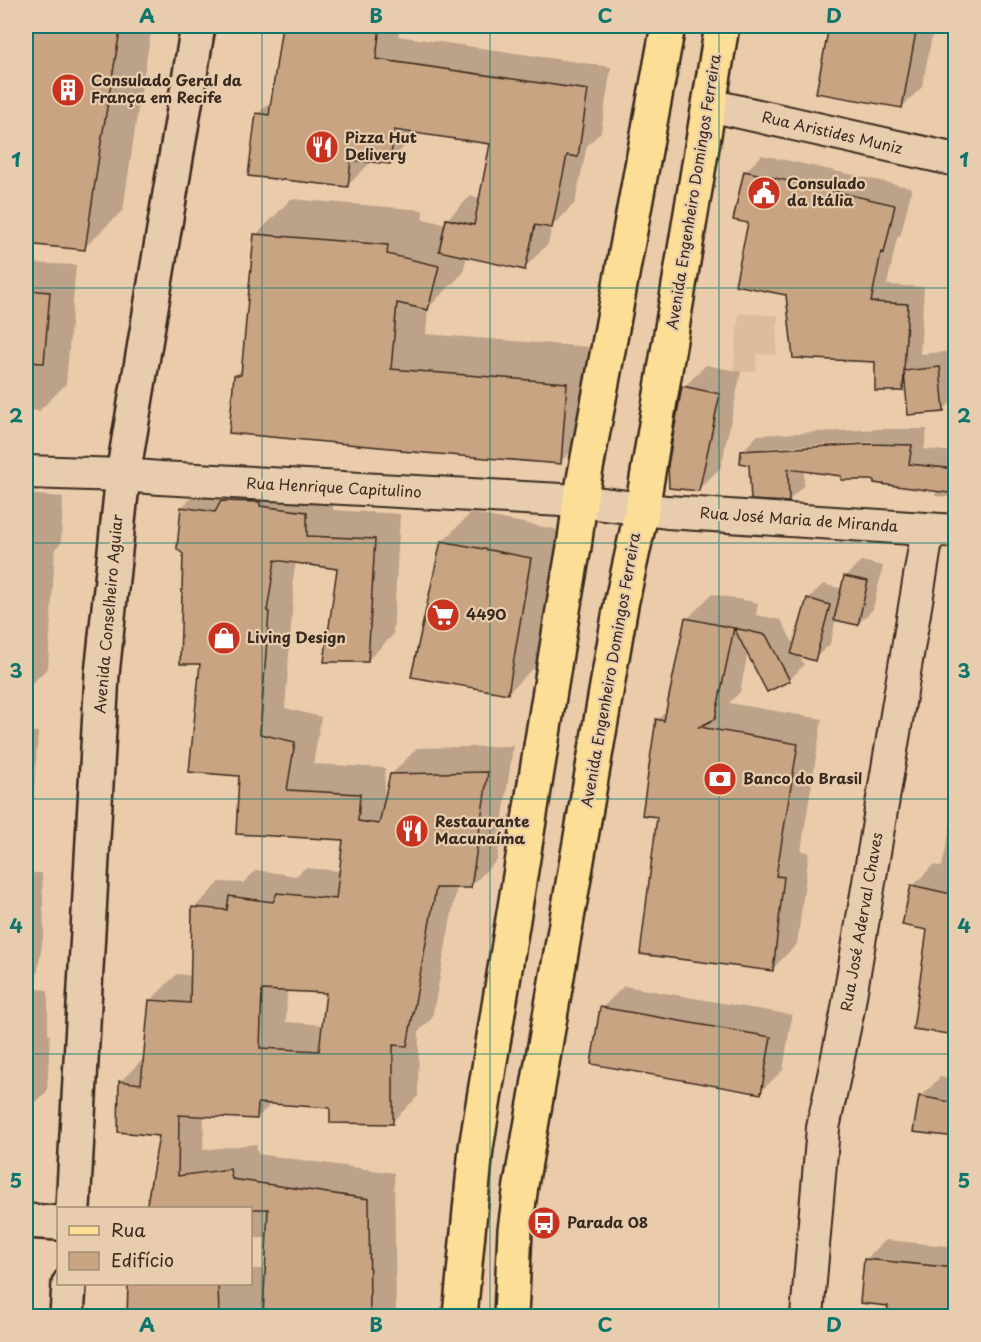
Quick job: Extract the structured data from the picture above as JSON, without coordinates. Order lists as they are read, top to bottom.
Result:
{
  "streets": {
    "main road": ["Avenida Engenheiro Domingos Ferreira", "Avenida Conselheiro Aguiar"],
    "street": [
      "Rua Aristides Muniz",
      "Rua Henrique Capitulino",
      "Rua José Maria de Miranda",
      "Rua José Aderval Chaves"
    ]
  },
  "crossings": [
    ["Rua Aristides Muniz", "Avenida Engenheiro Domingos Ferreira"],
    ["Avenida Engenheiro Domingos Ferreira", "Rua Henrique Capitulino"],
    ["Avenida Engenheiro Domingos Ferreira", "Rua José Maria de Miranda"],
    ["Rua Henrique Capitulino", "Rua José Maria de Miranda"],
    ["Rua Henrique Capitulino", "Avenida Conselheiro Aguiar"],
    ["Rua José Maria de Miranda", "Rua José Aderval Chaves"]
  ],
  "places": {
    "building": ["Consulado Geral da França em Recife"],
    "restaurant": ["Pizza Hut Delivery", "Restaurante Macunaíma"],
    "public building": ["Consulado da Itália"],
    "supermarket": ["4490"],
    "shop": ["Living Design"],
    "bank": ["Banco do Brasil"],
    "bus stop": ["Parada 08"]
  },
  "legend": ["Rua", "Edifício"],
  "grid": {
    "columns": [
      "A",
      "B",
      "C",
      "D"
    ],
    "rows": [
      "1",
      "2",
      "3",
      "4",
      "5"
    ]
  }
}
